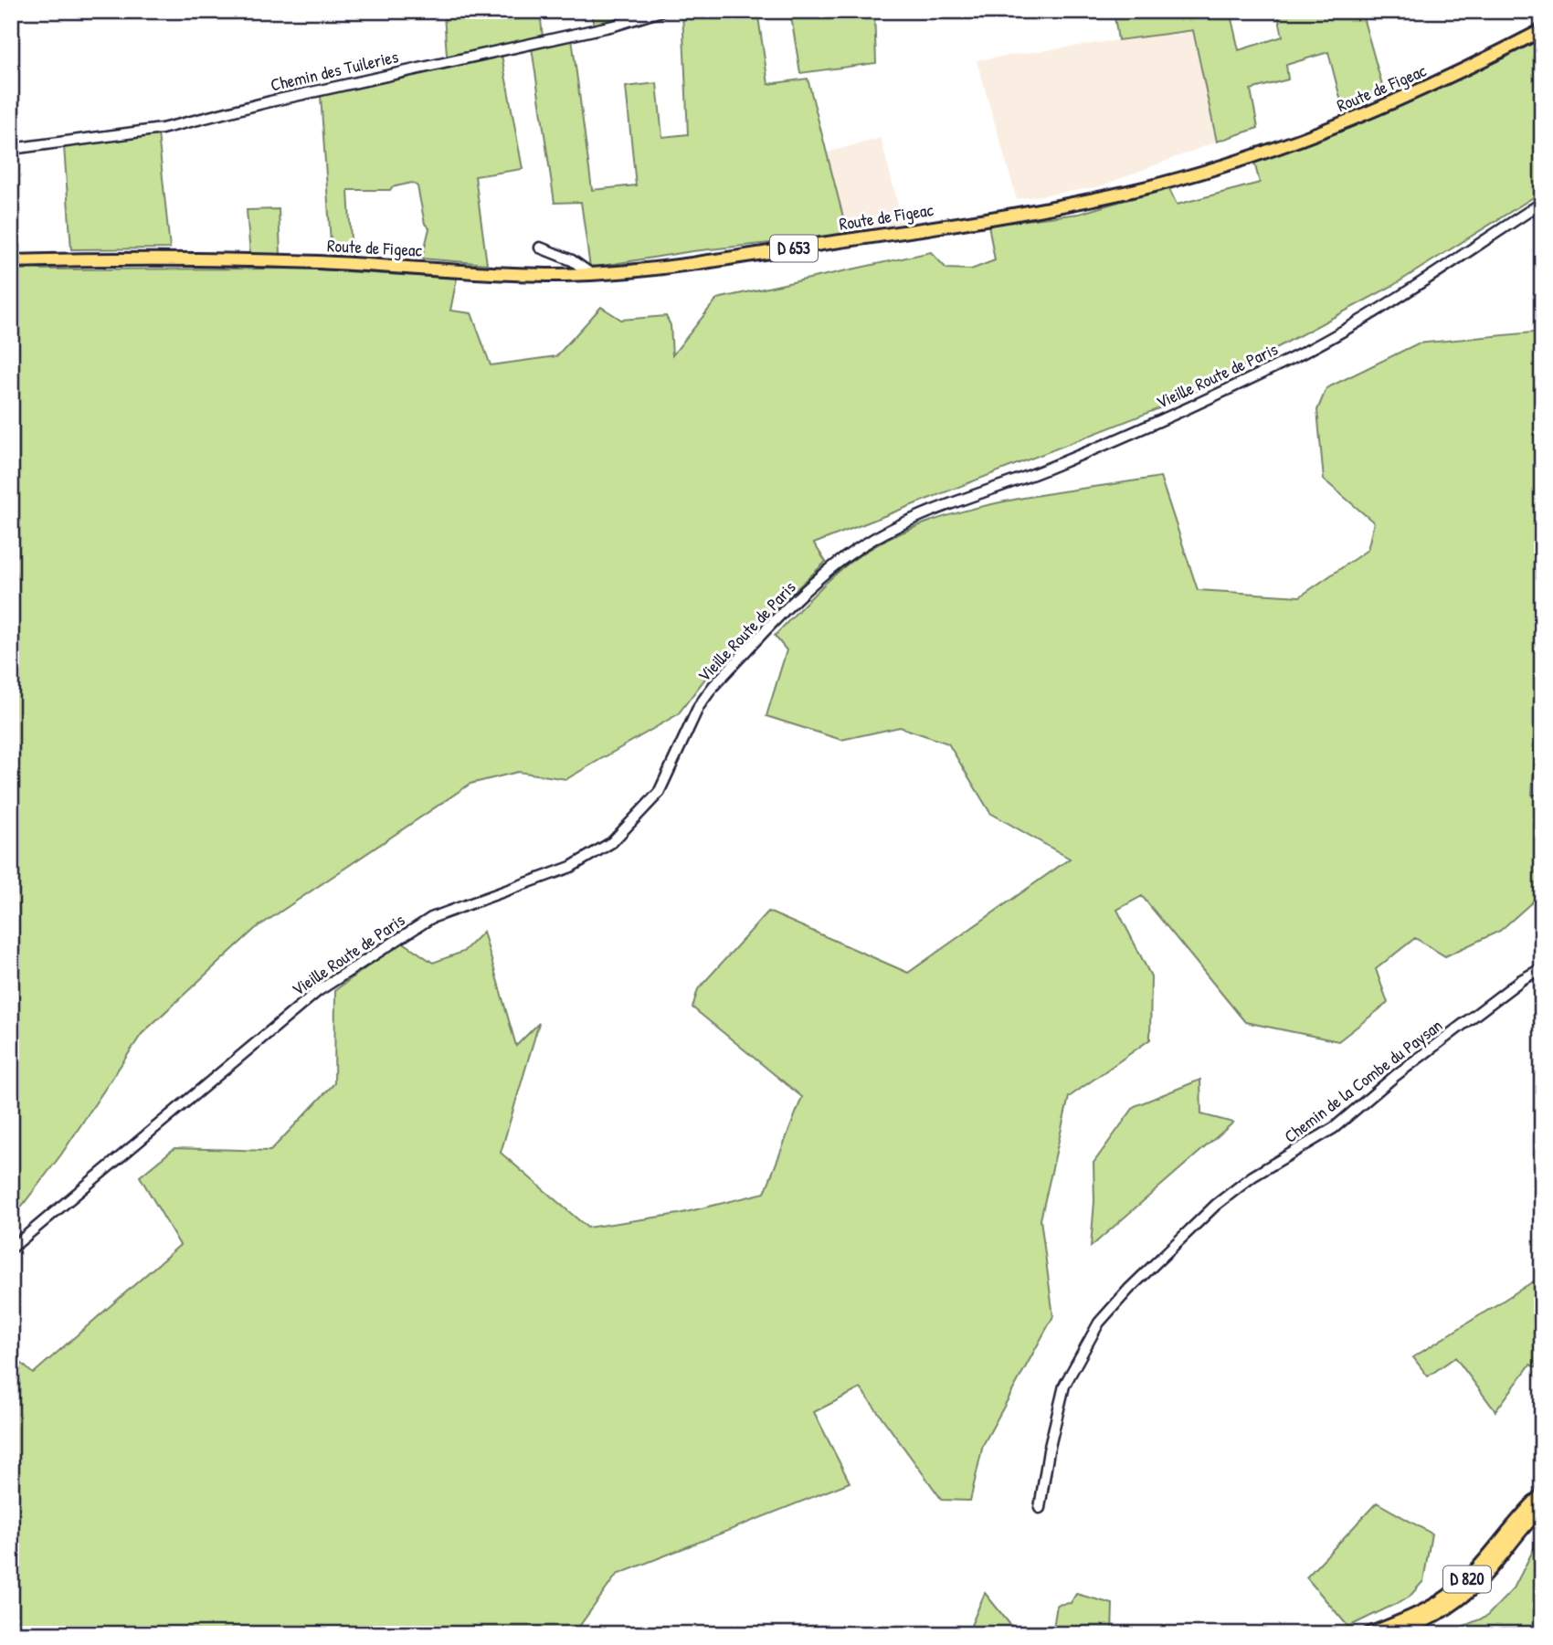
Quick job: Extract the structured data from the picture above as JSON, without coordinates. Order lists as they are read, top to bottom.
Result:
{
  "streets": {
    "main road": ["Route de Figeac", "D 653", "D 820"],
    "street": ["Chemin des Tuileries", "Vieille Route de Paris", "Chemin de la Combe du Paysan"]
  }
}
